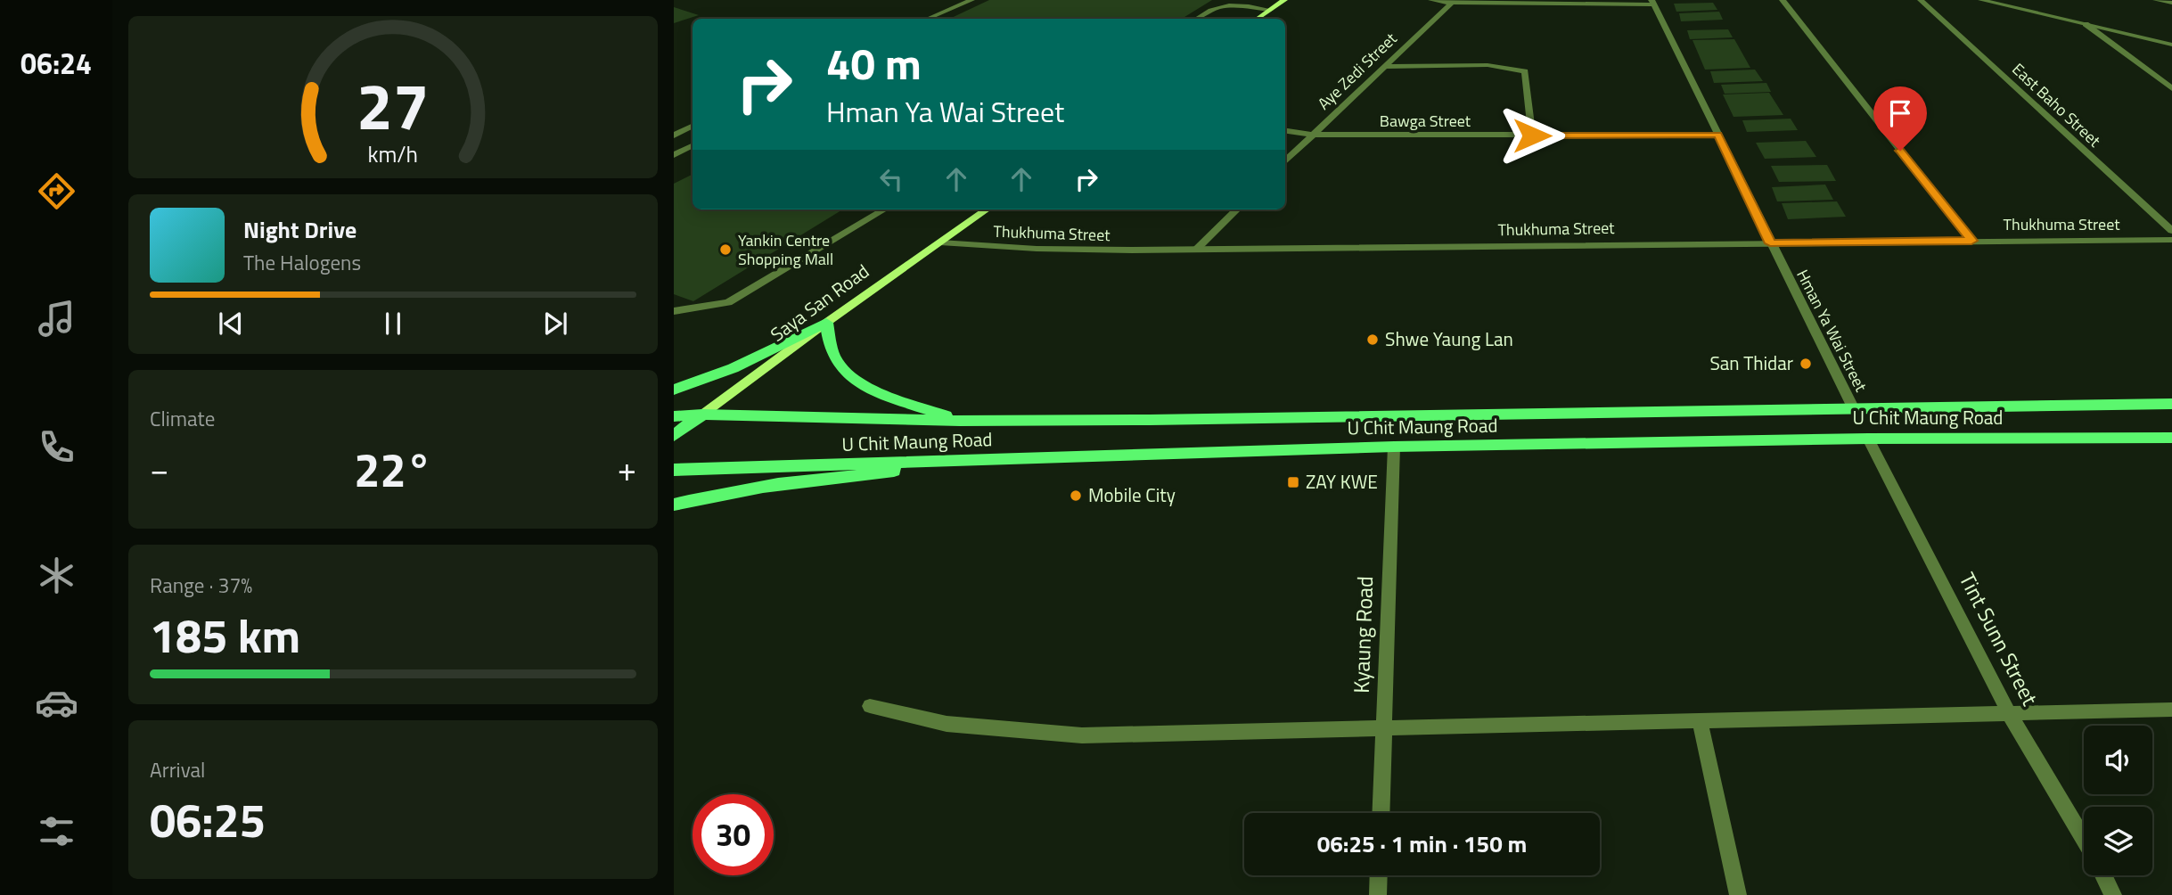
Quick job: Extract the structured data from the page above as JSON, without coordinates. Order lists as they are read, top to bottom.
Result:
{
  "streets": {
    "main road": ["Saya San Road", "U Chit Maung Road"],
    "street": [
      "Aye Zedi Street",
      "East Baho Street",
      "Bawga Street",
      "Thukhuma Street",
      "Hman Ya Wai Street",
      "Kyaung Road",
      "Tint Sunn Street"
    ]
  },
  "crossings": [
    ["Aye Zedi Street", "Bawga Street"],
    ["Bawga Street", "Hman Ya Wai Street"],
    ["Thukhuma Street", "Saya San Road"],
    ["Thukhuma Street", "Hman Ya Wai Street"],
    ["Saya San Road", "U Chit Maung Road"],
    ["Hman Ya Wai Street", "U Chit Maung Road"],
    ["U Chit Maung Road", "Kyaung Road"],
    ["U Chit Maung Road", "Tint Sunn Street"]
  ],
  "places": {
    "other": [
      "Yankin Centre Shopping Mall",
      "Shwe Yaung Lan",
      "San Thidar",
      "Mobile City"
    ],
    "transit": ["ZAY KWE"]
  },
  "page": {
    "tabs": "06:24",
    "turn": ["40 m", "Hman Ya Wai Street"],
    "song": ["Night Drive", "The Halogens"],
    "tile": [
      "Climate",
      ["Range · 37%", "185 km"],
      ["Arrival", "06:25"]
    ],
    "heat": ["−", "22°", "+"],
    "limit": "30",
    "trip": "06:25 · 1 min · 150 m",
    "gauge": ["27", "km/h"]
  }
}
